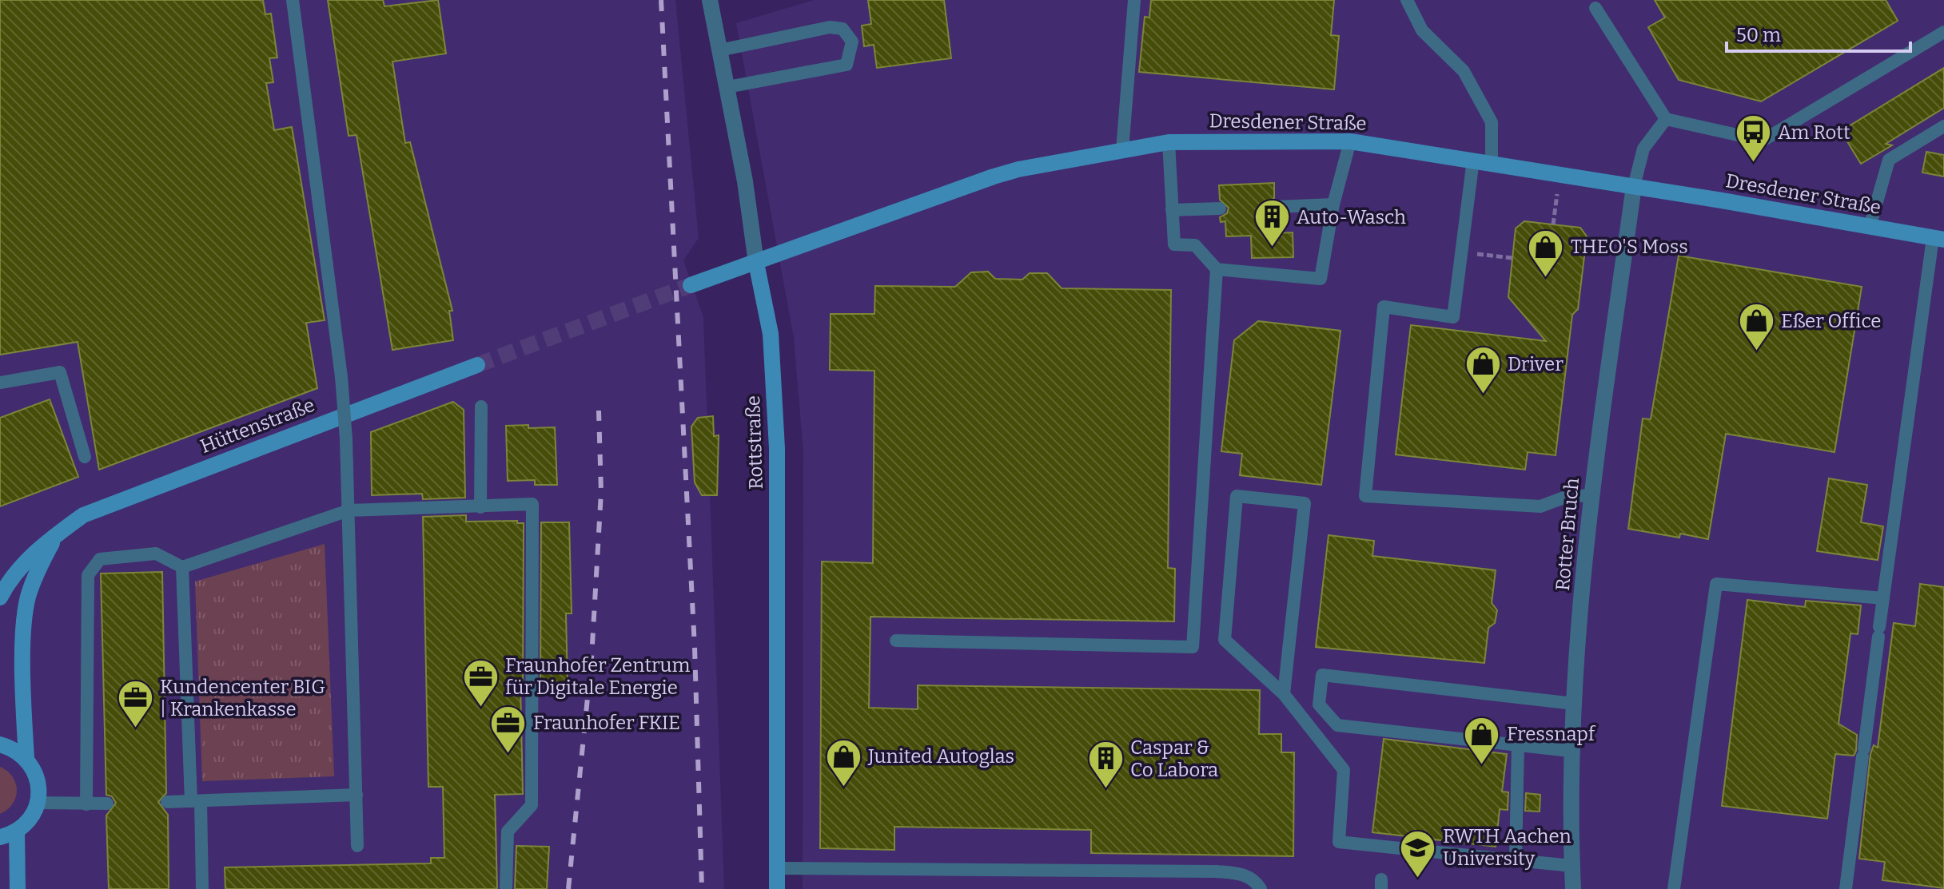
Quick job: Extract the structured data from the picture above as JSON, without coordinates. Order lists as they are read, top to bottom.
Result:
{
  "streets": {
    "street": [
      "Dresdener Straße",
      "Hüttenstraße",
      "Rottstraße",
      "Rotter Bruch"
    ]
  },
  "crossings": [
    ["Dresdener Straße", "Rottstraße"],
    ["Dresdener Straße", "Rotter Bruch"]
  ],
  "places": {
    "bus stop": ["Am Rott"],
    "building": ["Auto-Wasch", "Caspar & Co Labora"],
    "shop": [
      "THEO'S Moss",
      "Eßer Office",
      "Driver",
      "Fressnapf",
      "Junited Autoglas"
    ],
    "office": ["Fraunhofer Zentrum für Digitale Energie", "Kundencenter BIG | Krankenkasse", "Fraunhofer FKIE"],
    "school or university": ["RWTH Aachen University"]
  },
  "scale_bar": "50 m"
}
